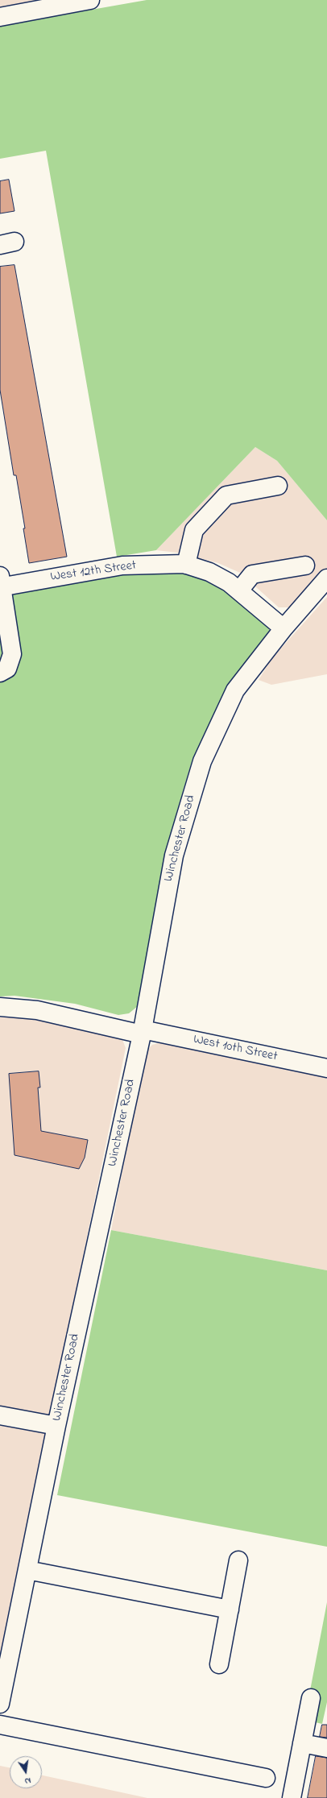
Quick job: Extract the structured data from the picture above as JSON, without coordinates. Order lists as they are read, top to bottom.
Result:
{
  "streets": {
    "street": ["West 12th Street", "Winchester Road", "West 10th Street"]
  },
  "crossings": [
    ["West 12th Street", "Winchester Road"],
    ["Winchester Road", "West 10th Street"]
  ],
  "north": "bottom"
}
